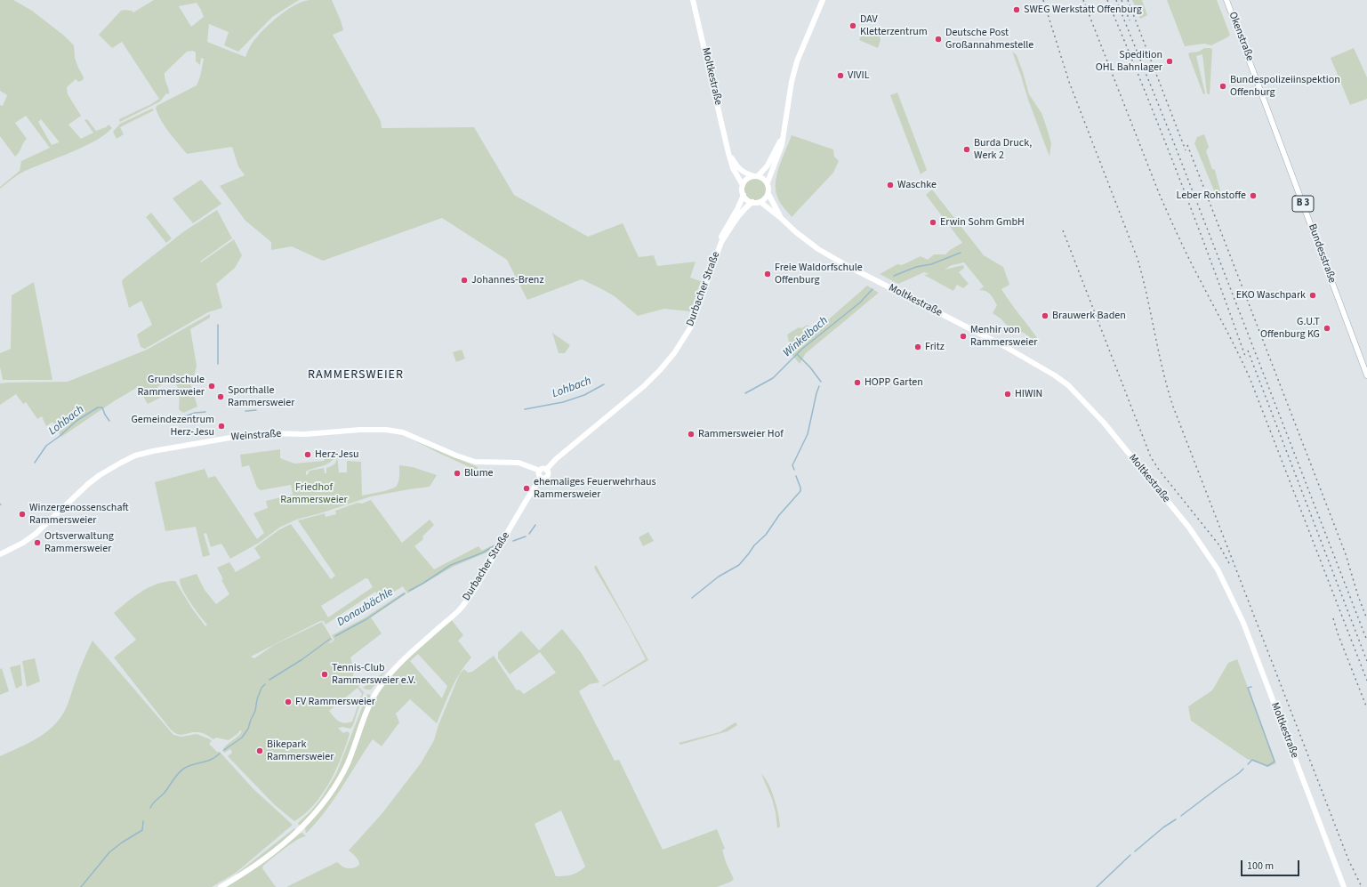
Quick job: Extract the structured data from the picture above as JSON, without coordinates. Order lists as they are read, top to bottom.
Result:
{
  "streets": {
    "street": [
      "Okenstraße",
      "Moltkestraße",
      "B 3",
      "Bundesstraße",
      "Durbacher Straße",
      "Weinstraße"
    ]
  },
  "crossings": [
    ["Okenstraße", "Bundesstraße"],
    ["Moltkestraße", "Durbacher Straße"],
    ["Durbacher Straße", "Weinstraße"]
  ],
  "districts": ["RAMMERSWEIER"],
  "water": ["Winkelbach", "Lohbach", "Donaubächle"],
  "parks": ["Friedhof Rammersweier"],
  "places": [
    "SWEG Werkstatt Offenburg",
    "DAV Kletterzentrum",
    "Deutsche Post Großannahmestelle",
    "Spedition OHL Bahnlager",
    "VIVIL",
    "Bundespolizeiinspektion Offenburg",
    "Burda Druck, Werk 2",
    "Waschke",
    "Leber Rohstoffe",
    "Erwin Sohm GmbH",
    "Freie Waldorfschule Offenburg",
    "Johannes-Brenz",
    "EKO Waschpark",
    "Brauwerk Baden",
    "G.U.T Offenburg KG",
    "Menhir von Rammersweier",
    "Fritz",
    "HOPP Garten",
    "Grundschule Rammersweier",
    "HIWIN",
    "Sporthalle Rammersweier",
    "Gemeindezentrum Herz-Jesu",
    "Rammersweier Hof",
    "Herz-Jesu",
    "Blume",
    "ehemaliges Feuerwehrhaus Rammersweier",
    "Winzergenossenschaft Rammersweier",
    "Ortsverwaltung Rammersweier",
    "Tennis-Club Rammersweier e.V.",
    "FV Rammersweier",
    "Bikepark Rammersweier"
  ],
  "scale_bar": "100 m"
}
